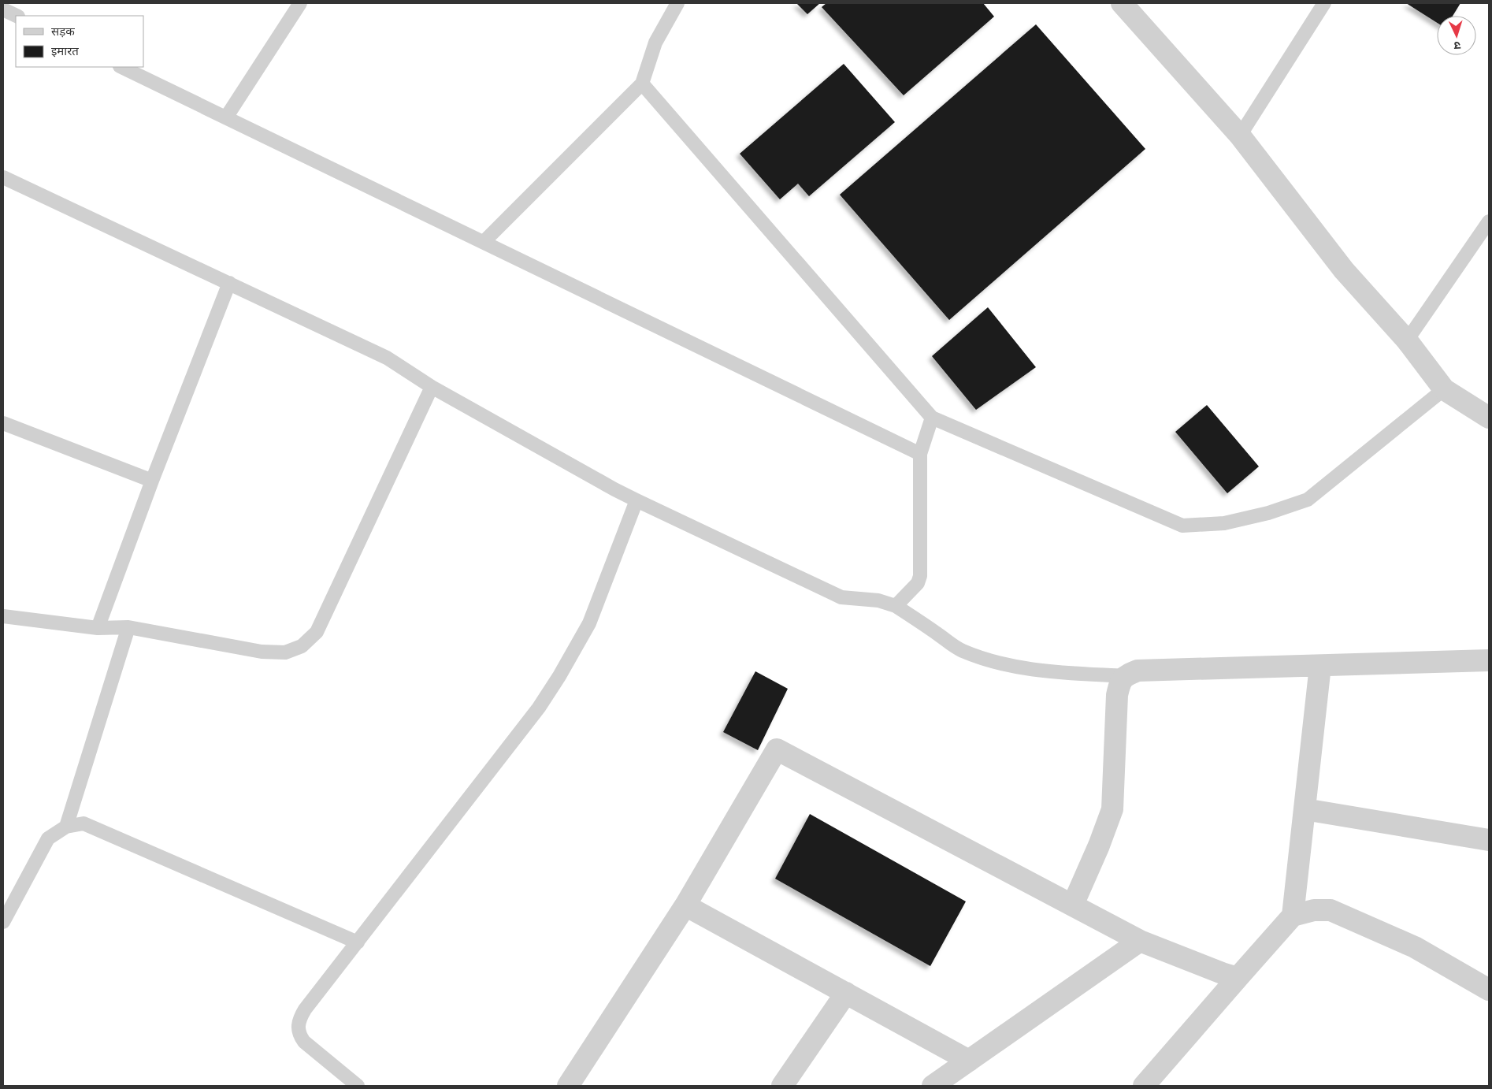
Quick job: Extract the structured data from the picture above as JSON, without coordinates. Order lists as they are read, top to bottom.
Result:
{
  "legend": ["सड़क", "इमारत"],
  "north": "bottom"
}
